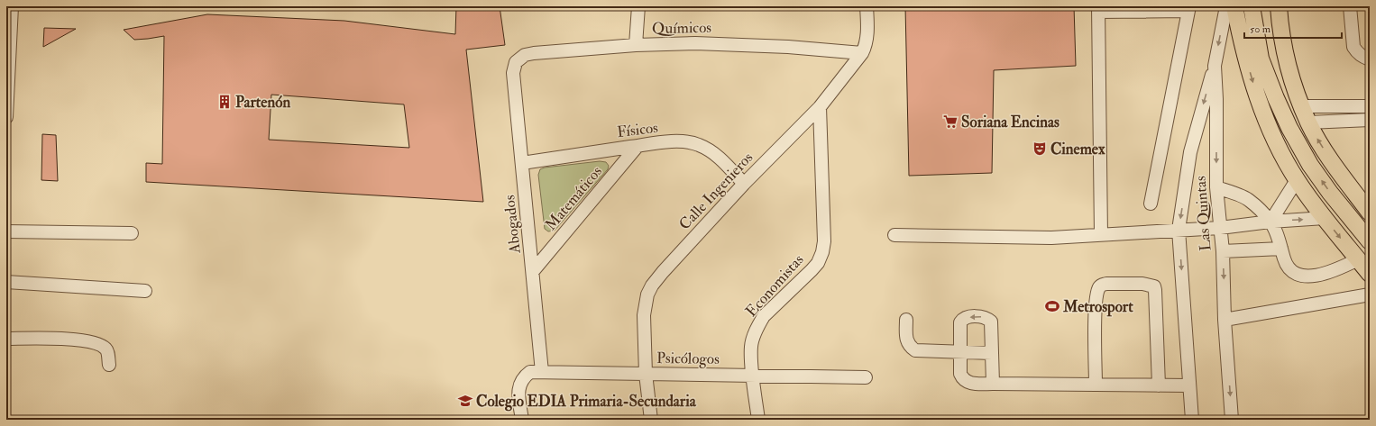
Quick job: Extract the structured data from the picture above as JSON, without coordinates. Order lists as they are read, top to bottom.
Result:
{
  "streets": {
    "street": [
      "Químicos",
      "Físicos",
      "Calle Ingenieros",
      "Matemáticos",
      "Las Quintas",
      "Abogados",
      "Economistas",
      "Psicólogos"
    ]
  },
  "crossings": [
    ["Químicos", "Calle Ingenieros"],
    ["Químicos", "Abogados"],
    ["Físicos", "Calle Ingenieros"],
    ["Físicos", "Matemáticos"],
    ["Físicos", "Abogados"],
    ["Calle Ingenieros", "Economistas"],
    ["Calle Ingenieros", "Psicólogos"],
    ["Matemáticos", "Abogados"],
    ["Abogados", "Psicólogos"],
    ["Economistas", "Psicólogos"]
  ],
  "places": {
    "building": ["Partenón"],
    "supermarket": ["Soriana Encinas"],
    "theatre": ["Cinemex"],
    "sports": ["Metrosport"],
    "school or university": ["Colegio EDIA Primaria-Secundaria"]
  },
  "scale_bar": "50 m"
}
